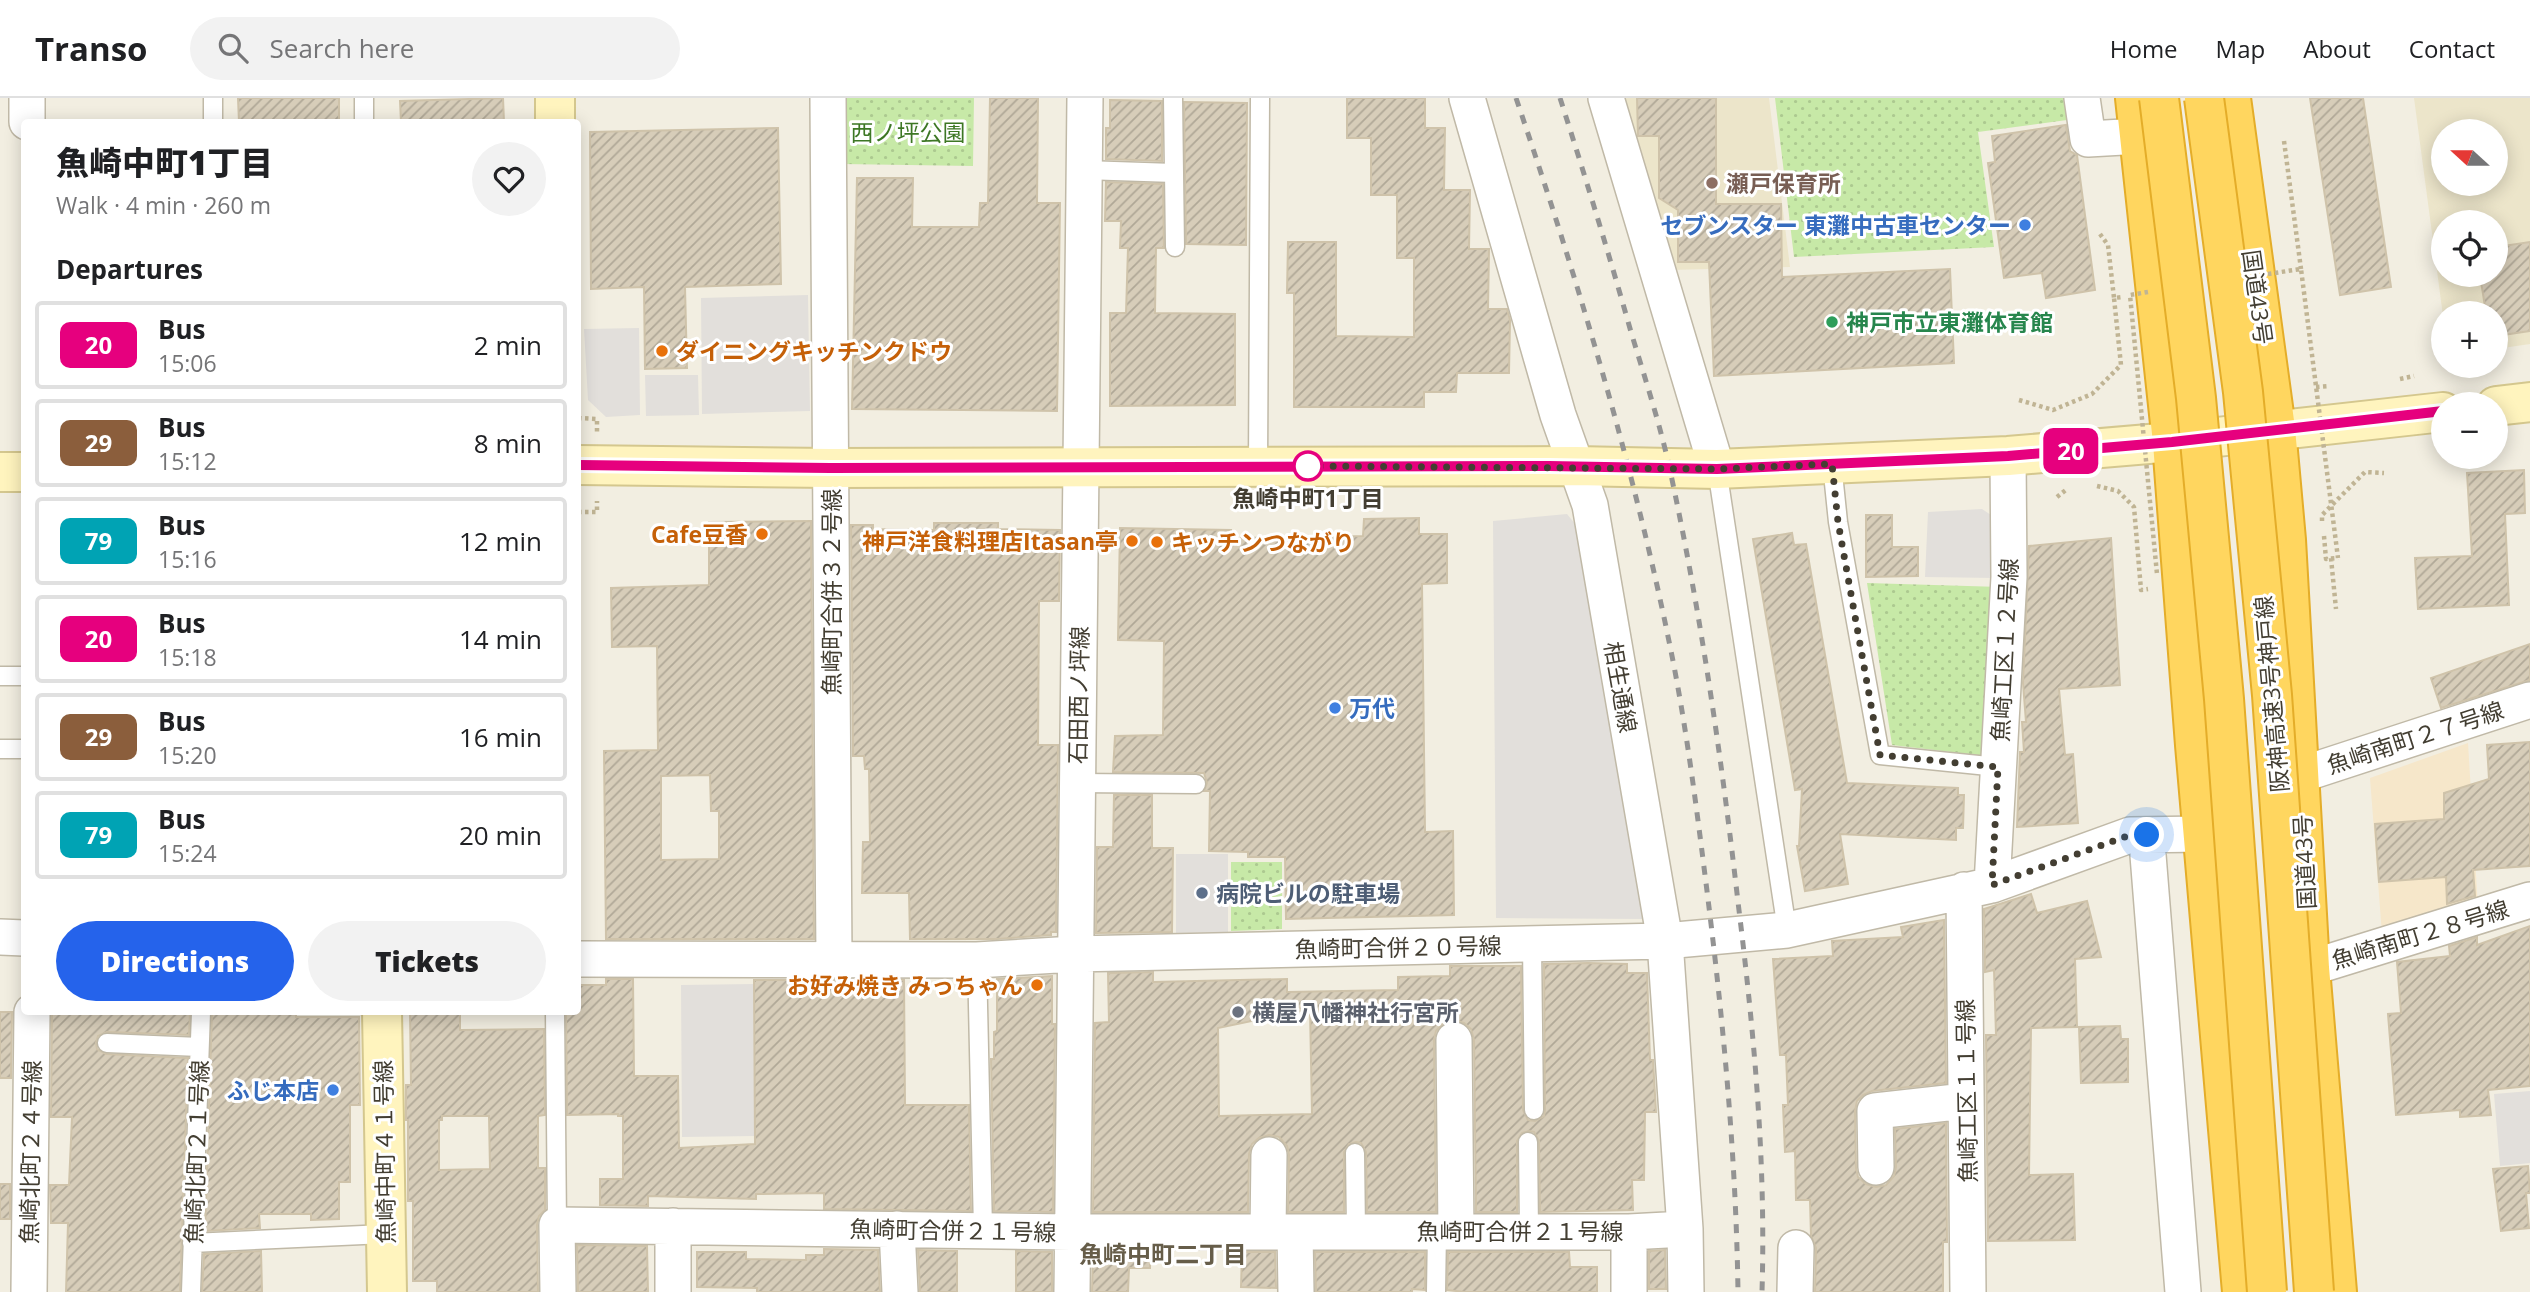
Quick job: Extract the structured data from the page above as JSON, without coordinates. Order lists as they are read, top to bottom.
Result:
{
  "streets": {
    "highway": ["国道43号", "阪神高速3号神戸線"],
    "street": [
      "魚崎町合併３２号線",
      "魚崎工区１２号線",
      "相生通線",
      "石田西ノ坪線",
      "魚崎南町２７号線",
      "魚崎南町２８号線",
      "魚崎町合併２０号線",
      "魚崎工区１１号線",
      "魚崎北町２４号線",
      "魚崎中町４１号線",
      "魚崎町合併２１号線"
    ],
    "lane": ["魚崎北町２１号線"]
  },
  "crossings": [
    ["国道43号", "魚崎南町２７号線"],
    ["国道43号", "魚崎南町２８号線"],
    ["魚崎町合併３２号線", "魚崎町合併２０号線"],
    ["魚崎工区１２号線", "魚崎町合併２０号線"],
    ["魚崎工区１２号線", "魚崎工区１１号線"],
    ["相生通線", "魚崎町合併２０号線"],
    ["相生通線", "魚崎町合併２１号線"],
    ["石田西ノ坪線", "魚崎町合併２０号線"],
    ["石田西ノ坪線", "魚崎町合併２１号線"],
    ["魚崎町合併２０号線", "魚崎工区１１号線"]
  ],
  "districts": ["魚崎中町二丁目"],
  "parks": ["西ノ坪公園"],
  "places": [
    "瀬戸保育所",
    "セブンスター 東灘中古車センター",
    "神戸市立東灘体育館",
    "ダイニングキッチンクドウ",
    "魚崎中町1丁目",
    "Cafe豆香",
    "神戸洋食料理店Itasan亭",
    "キッチンつながり",
    "万代",
    "病院ビルの駐車場",
    "お好み焼き みっちゃん",
    "横屋八幡神社行宮所",
    "ふじ本店"
  ],
  "lines": ["bus line 20"],
  "north": "left",
  "page": {
    "header": "Transo",
    "search": "Search here",
    "nav": [
      "Home",
      "Map",
      "About",
      "Contact"
    ],
    "on_map": "20",
    "map_buttons": ["+", "−"],
    "heading": [
      ["魚崎中町1丁目", "Walk · 4 min · 260 m"],
      "Departures"
    ],
    "list": [
      {
        "mark": "20",
        "name": "Bus",
        "note": "15:06",
        "value": "2 min"
      },
      {
        "mark": "29",
        "name": "Bus",
        "note": "15:12",
        "value": "8 min"
      },
      {
        "mark": "79",
        "name": "Bus",
        "note": "15:16",
        "value": "12 min"
      },
      {
        "mark": "20",
        "name": "Bus",
        "note": "15:18",
        "value": "14 min"
      },
      {
        "mark": "29",
        "name": "Bus",
        "note": "15:20",
        "value": "16 min"
      },
      {
        "mark": "79",
        "name": "Bus",
        "note": "15:24",
        "value": "20 min"
      }
    ],
    "buttons": ["Directions", "Tickets"]
  }
}
